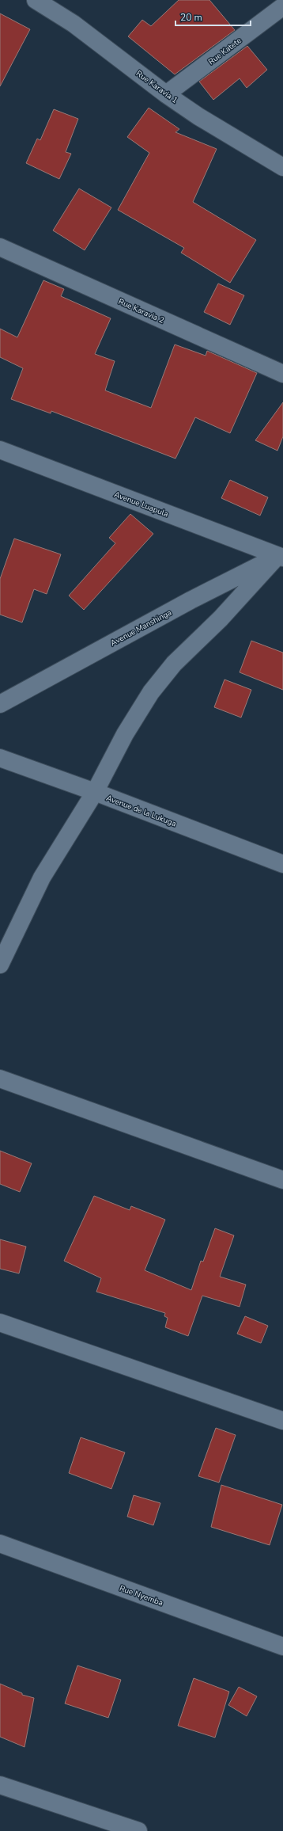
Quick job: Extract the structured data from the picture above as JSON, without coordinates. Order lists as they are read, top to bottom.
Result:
{
  "streets": {
    "street": [
      "Rue Katete",
      "Rue Karavia 1",
      "Rue Karavia 2",
      "Avenue Luapula",
      "Avenue Manshinga",
      "Avenue de la Lukuga",
      "Rue Nyemba"
    ]
  },
  "crossings": [
    ["Rue Katete", "Rue Karavia 1"],
    ["Avenue Luapula", "Avenue Manshinga"]
  ],
  "scale_bar": "20 m"
}
